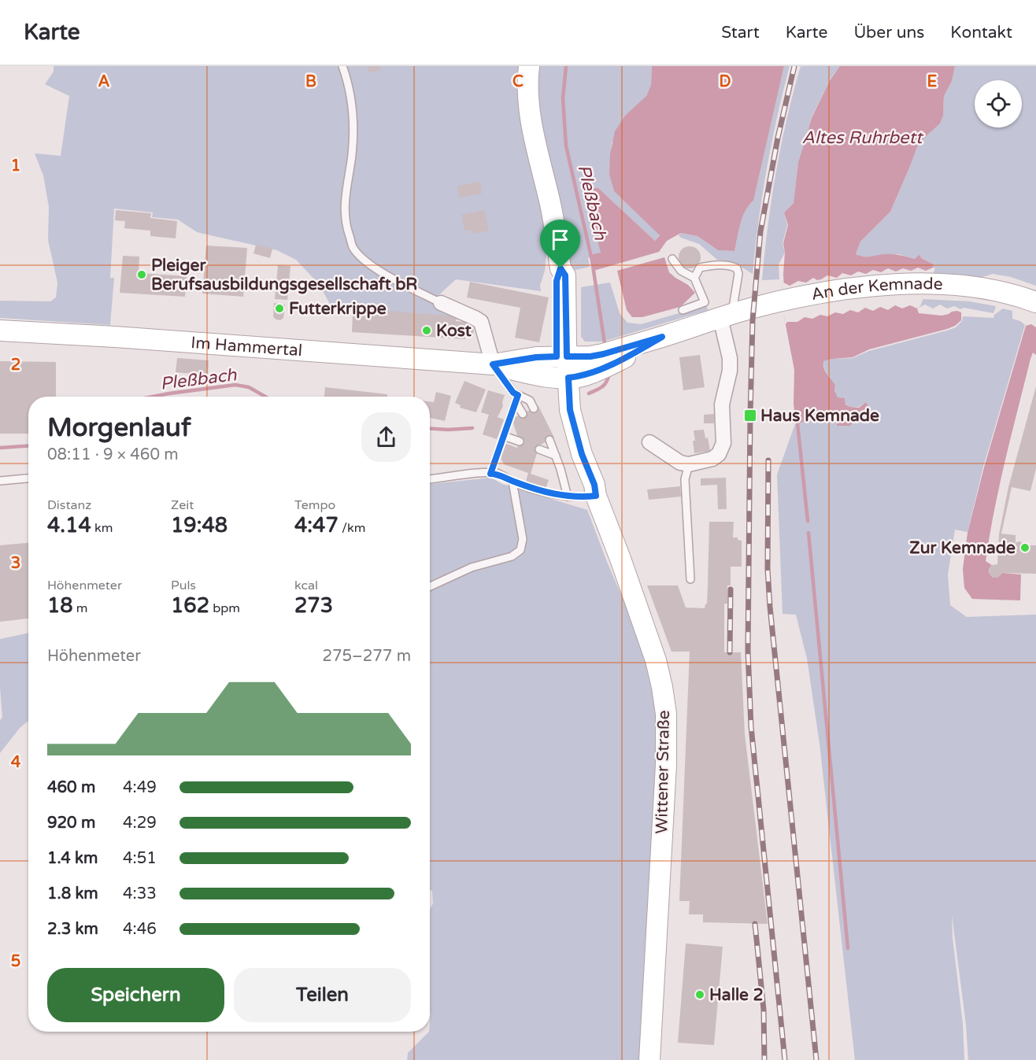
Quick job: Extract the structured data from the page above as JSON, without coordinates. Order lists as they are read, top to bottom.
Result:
{
  "streets": {
    "main road": ["An der Kemnade", "Im Hammertal", "Wittener Straße"]
  },
  "crossings": [
    ["An der Kemnade", "Im Hammertal"],
    ["An der Kemnade", "Wittener Straße"],
    ["Im Hammertal", "Wittener Straße"]
  ],
  "water": ["Altes Ruhrbett", "Pleßbach"],
  "places": {
    "other": [
      "Pleiger Berufsausbildungsgesellschaft bR",
      "Futterkrippe",
      "Kost",
      "Zur Kemnade",
      "Halle 2"
    ],
    "transit": ["Haus Kemnade"]
  },
  "page": {
    "header": "Karte",
    "nav": [
      "Start",
      "Karte",
      "Über uns",
      "Kontakt"
    ],
    "heading": ["Morgenlauf", "08:11 · 9 × 460 m"],
    "stats": [
      ["Distanz", "4.14 km"],
      ["Zeit", "19:48"],
      ["Tempo", "4:47 /km"],
      ["Höhenmeter", "18 m"],
      ["Puls", "162 bpm"],
      ["kcal", "273"]
    ],
    "chart": ["Höhenmeter", "275–277 m"],
    "list": [
      {
        "name": "460 m",
        "note": "4:49"
      },
      {
        "name": "920 m",
        "note": "4:29"
      },
      {
        "name": "1.4 km",
        "note": "4:51"
      },
      {
        "name": "1.8 km",
        "note": "4:33"
      },
      {
        "name": "2.3 km",
        "note": "4:46"
      }
    ],
    "buttons": ["Speichern", "Teilen"]
  },
  "grid": {
    "columns": [
      "A",
      "B",
      "C",
      "D",
      "E"
    ],
    "rows": [
      "1",
      "2",
      "3",
      "4",
      "5"
    ]
  }
}
